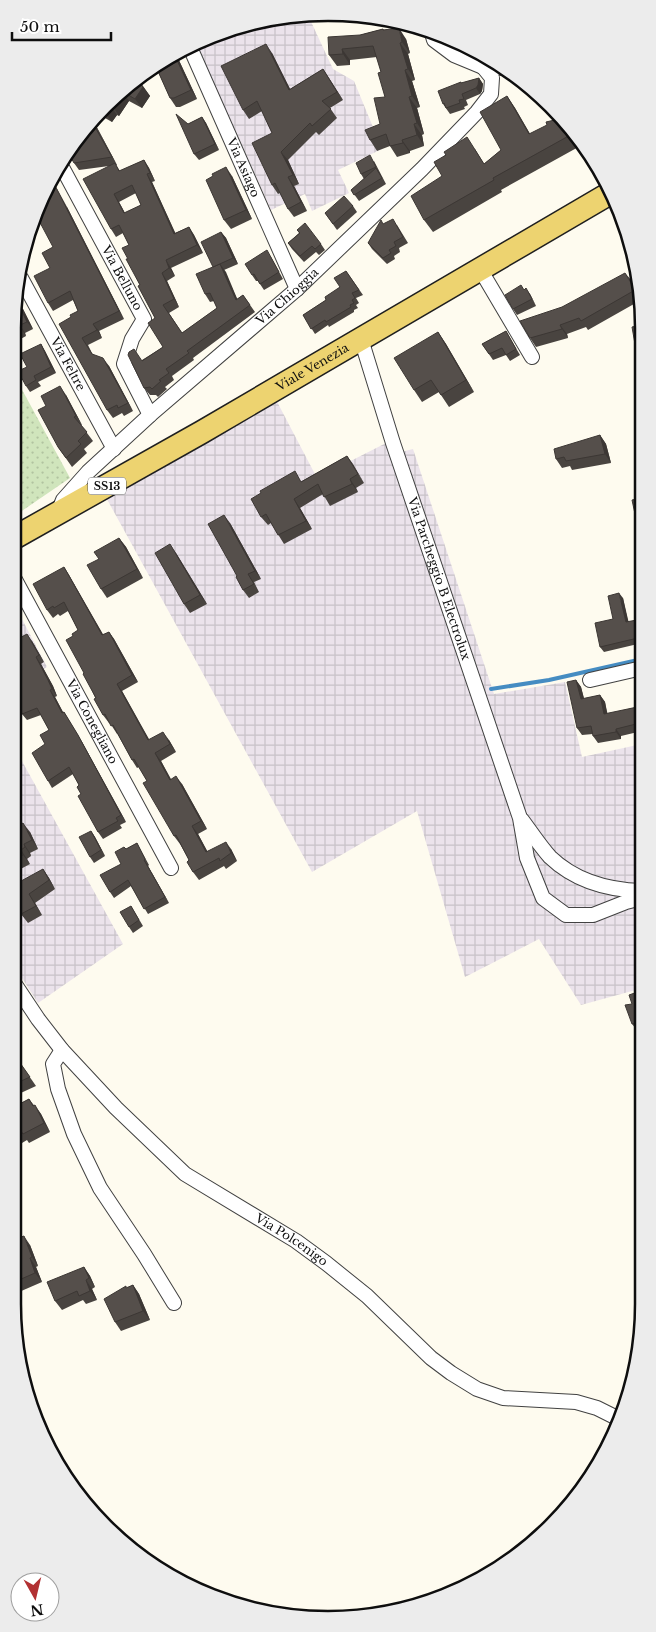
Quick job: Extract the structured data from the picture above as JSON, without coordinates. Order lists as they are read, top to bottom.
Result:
{
  "streets": {
    "main road": ["Viale Venezia", "SS13"],
    "street": [
      "Via Asiago",
      "Via Belluno",
      "Via Chioggia",
      "Via Feltre",
      "Via Parcheggio B Electrolux",
      "Via Conegliano",
      "Via Polcenigo"
    ]
  },
  "crossings": [
    ["Via Asiago", "Via Chioggia"],
    ["Via Belluno", "Via Chioggia"],
    ["Via Chioggia", "Via Feltre"],
    ["Via Chioggia", "Viale Venezia"],
    ["Viale Venezia", "Via Parcheggio B Electrolux"]
  ],
  "scale_bar": "50 m",
  "north": "bottom"
}
